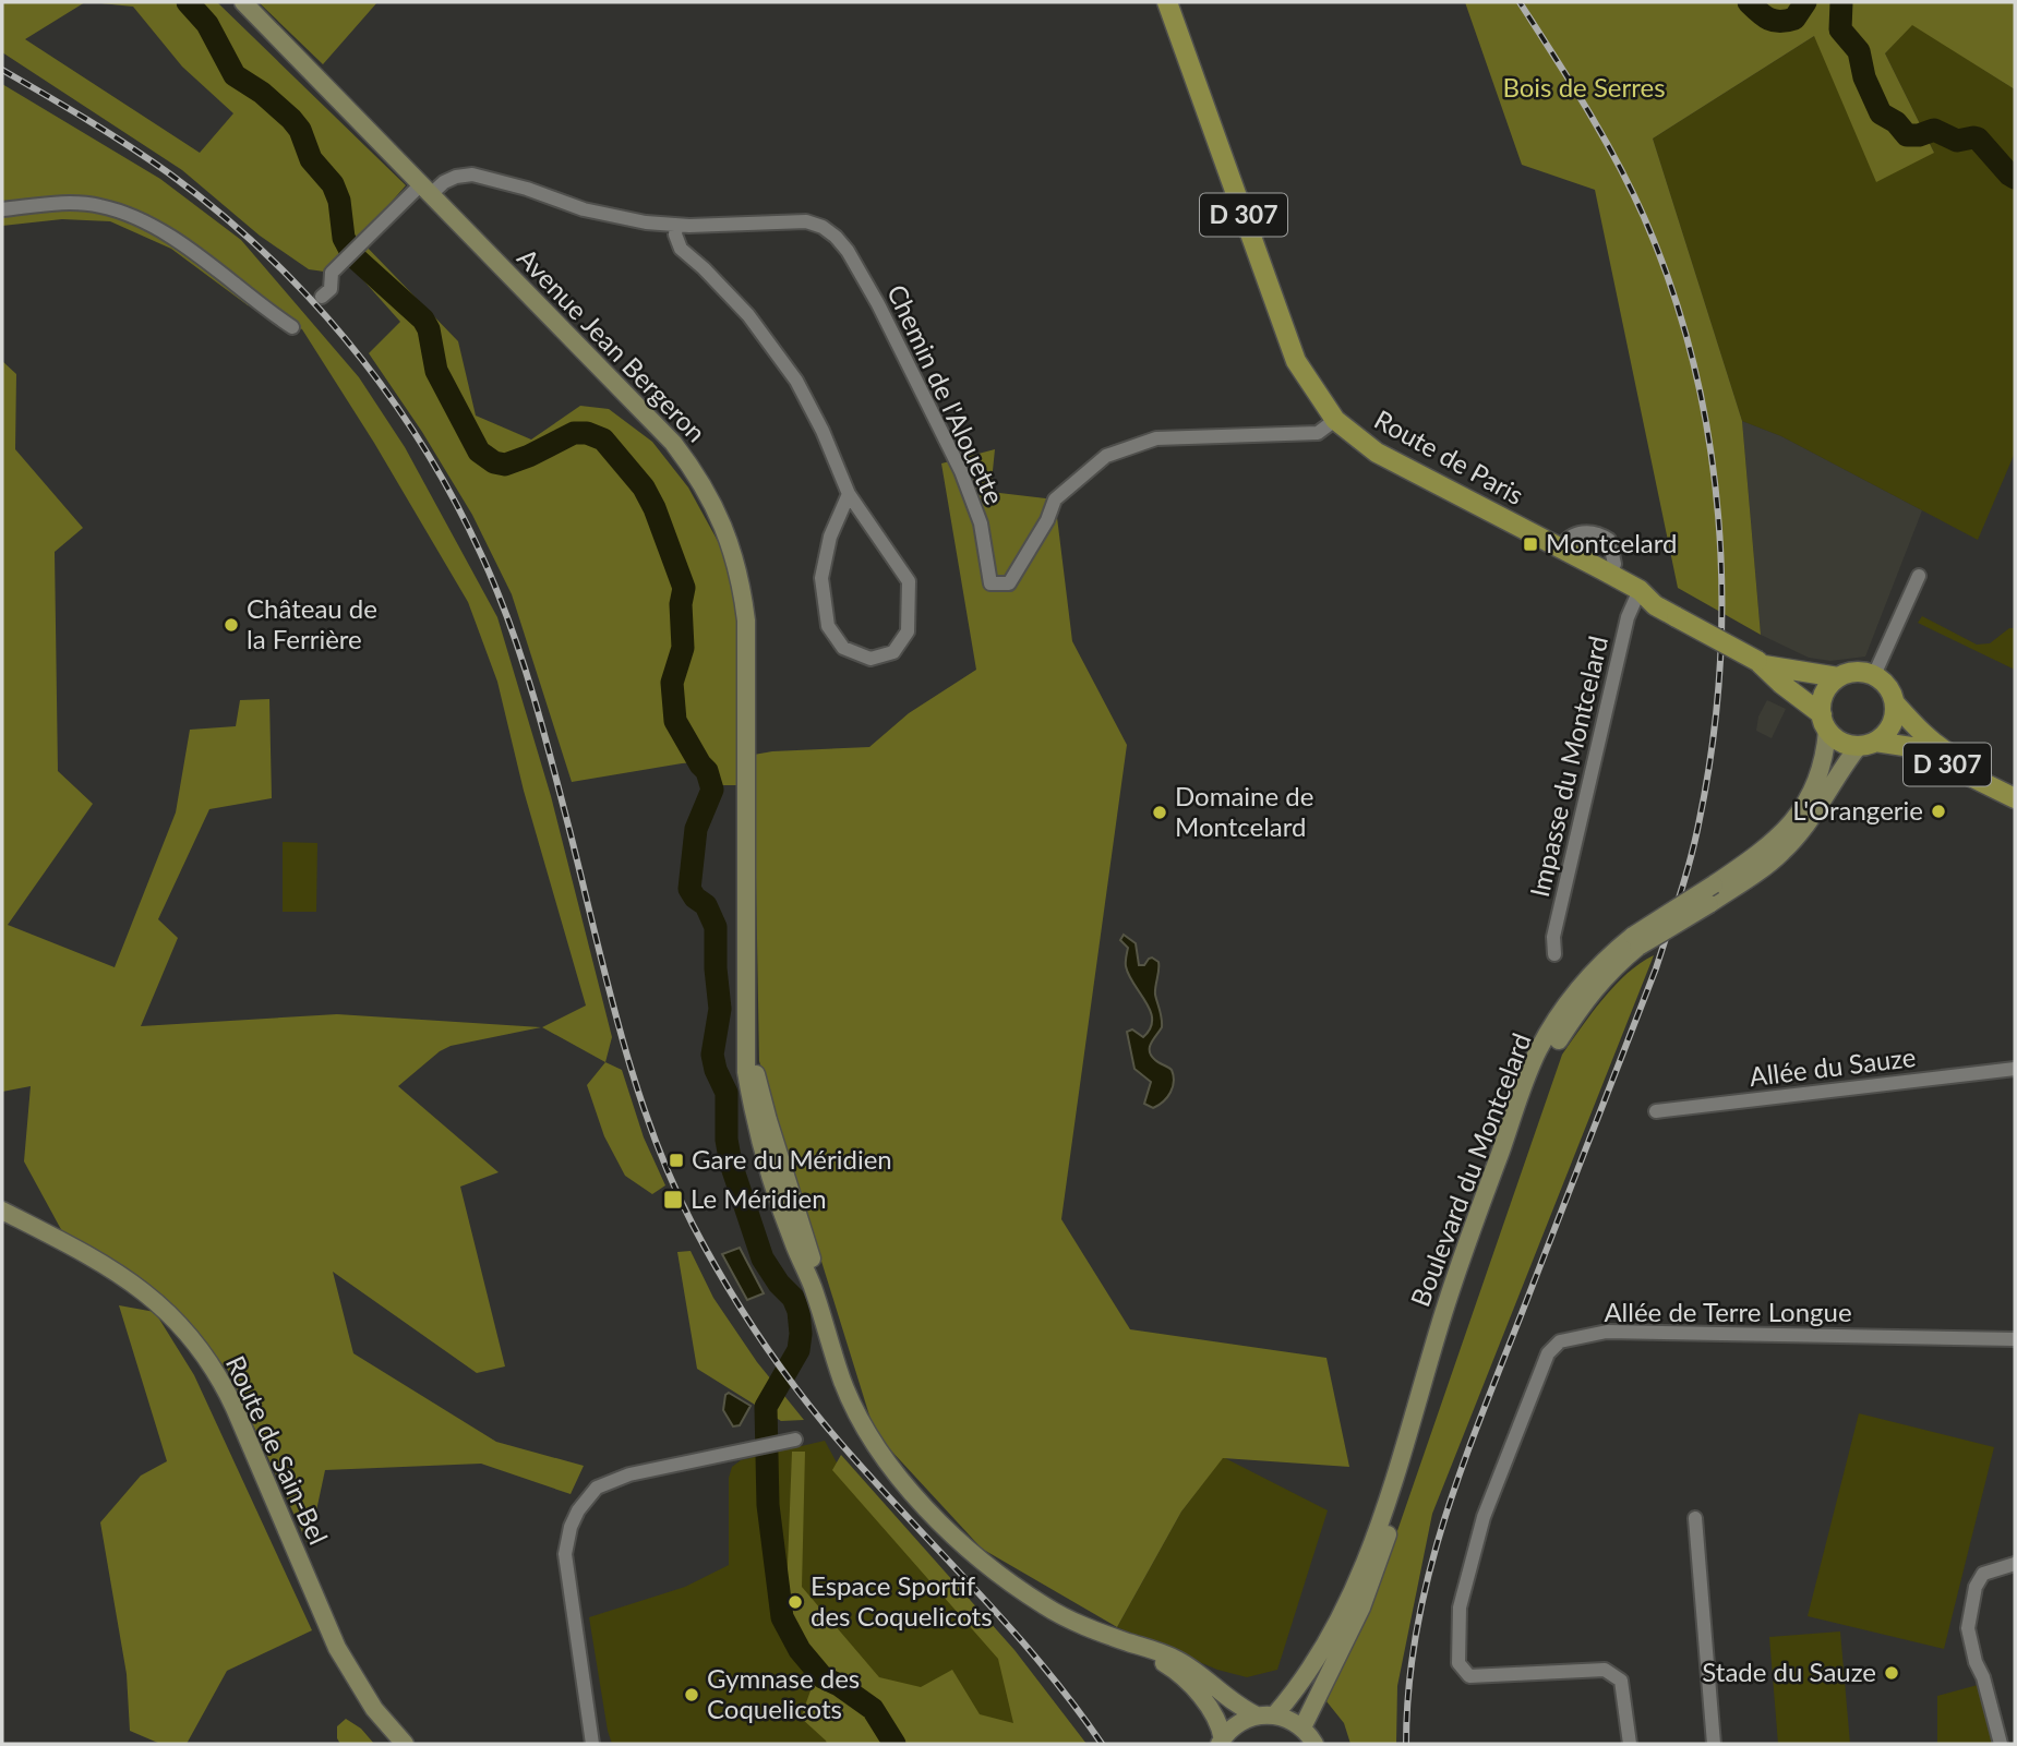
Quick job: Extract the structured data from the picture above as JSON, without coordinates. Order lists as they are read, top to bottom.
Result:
{
  "streets": {
    "main road": [
      "D 307",
      "Avenue Jean Bergeron",
      "Route de Paris",
      "Boulevard du Montcelard",
      "Route de Sain-Bel"
    ],
    "street": [
      "Chemin de l'Alouette",
      "Impasse du Montcelard",
      "Allée du Sauze",
      "Allée de Terre Longue"
    ]
  },
  "crossings": [
    ["D 307", "Route de Paris"],
    ["D 307", "Boulevard du Montcelard"],
    ["Avenue Jean Bergeron", "Chemin de l'Alouette"],
    ["Avenue Jean Bergeron", "Boulevard du Montcelard"],
    ["Chemin de l'Alouette", "Route de Paris"],
    ["Route de Paris", "Impasse du Montcelard"],
    ["Route de Paris", "Boulevard du Montcelard"]
  ],
  "parks": ["Bois de Serres"],
  "places": {
    "transit": ["Montcelard", "Gare du Méridien", "Le Méridien"],
    "other": [
      "Château de la Ferrière",
      "L'Orangerie",
      "Domaine de Montcelard",
      "Espace Sportif des Coquelicots",
      "Stade du Sauze",
      "Gymnase des Coquelicots"
    ]
  }
}
